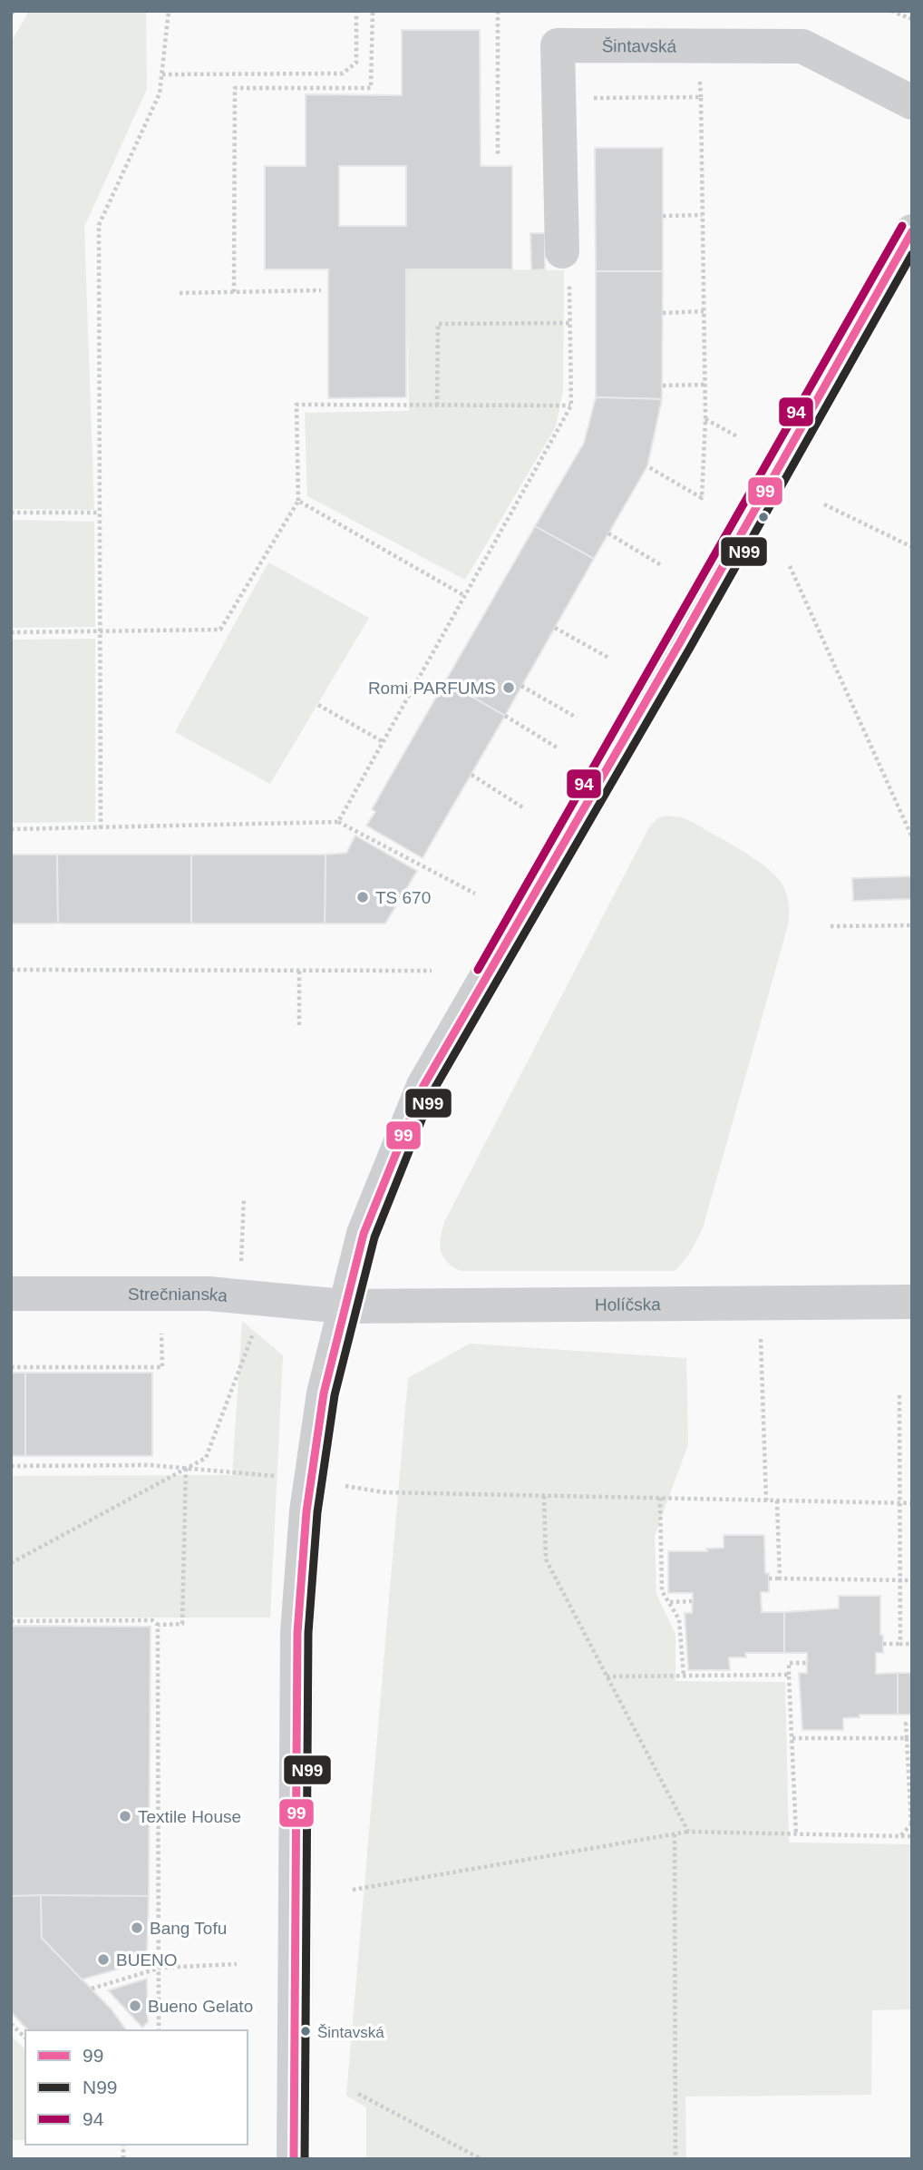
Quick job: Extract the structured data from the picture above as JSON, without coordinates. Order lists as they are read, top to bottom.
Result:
{
  "streets": {
    "street": ["Šintavská", "Strečnianska", "Holíčska"]
  },
  "crossings": [
    ["Strečnianska", "Holíčska"]
  ],
  "places": [
    "Romi PARFUMS",
    "TS 670",
    "Textile House",
    "Bang Tofu",
    "BUENO",
    "Bueno Gelato",
    "Šintavská"
  ],
  "lines": ["transit line 94", "transit line 99", "transit line N99"],
  "legend": ["99", "N99", "94"]
}
